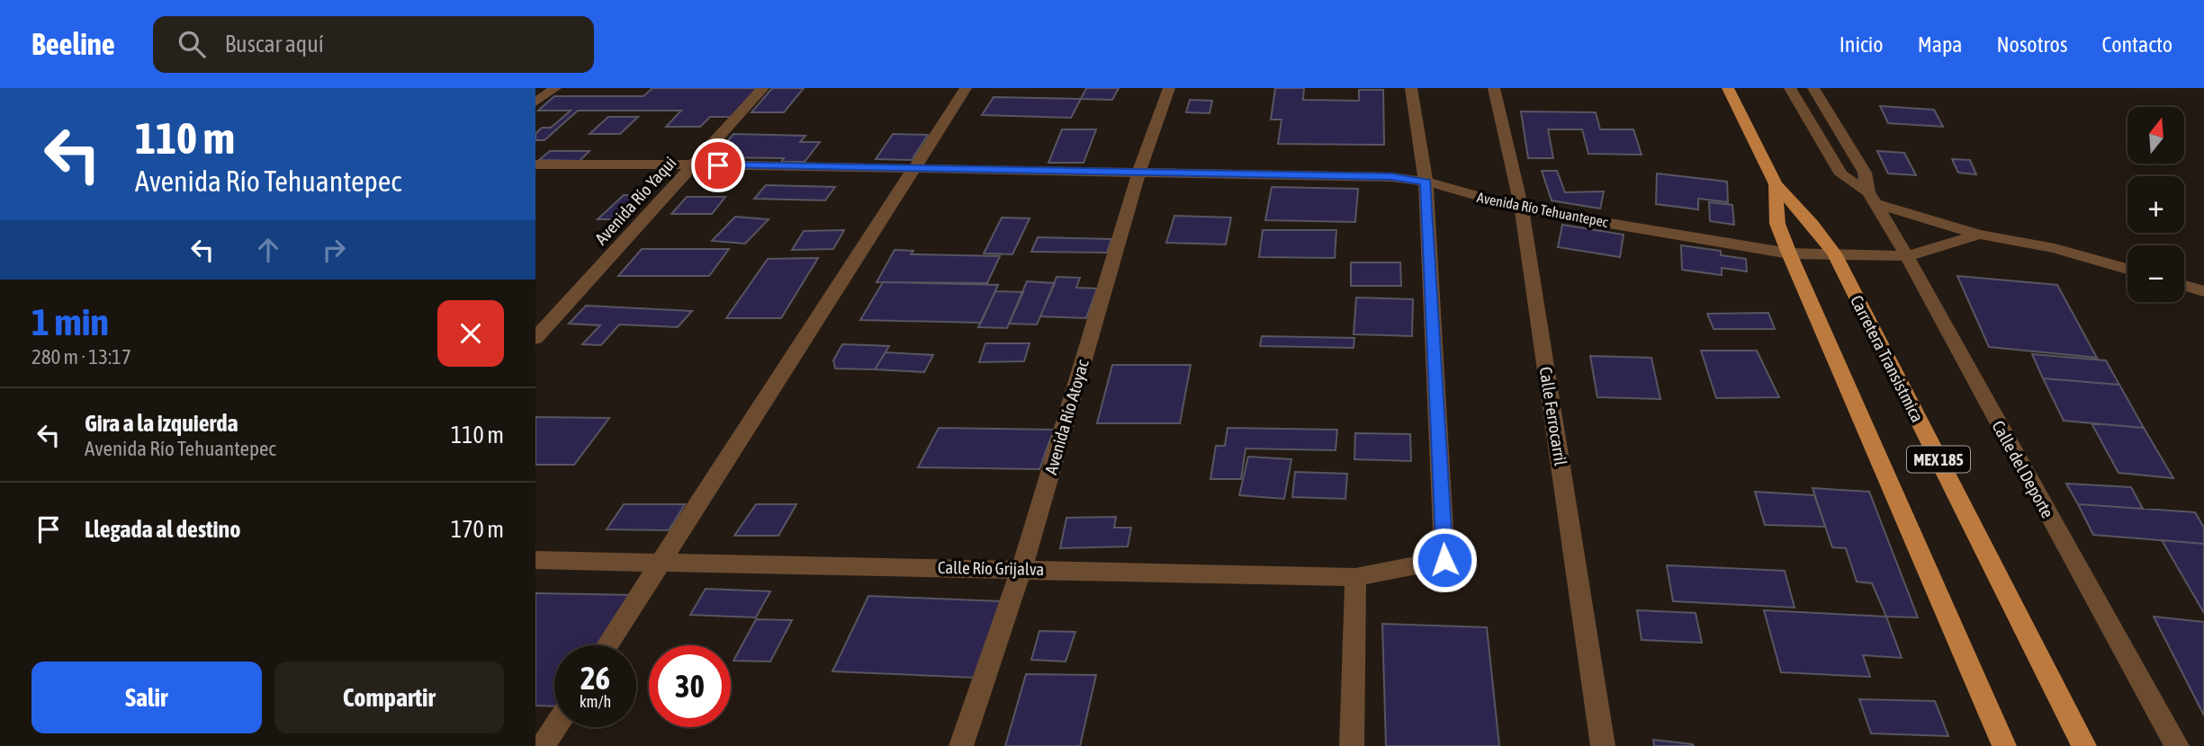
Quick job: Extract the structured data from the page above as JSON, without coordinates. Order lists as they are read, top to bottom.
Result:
{
  "streets": {
    "main road": ["Carretera Transistmica", "MEX 185"],
    "street": [
      "Avenida Río Yaqui",
      "Avenida Río Tehuantepec",
      "Calle Ferrocarril",
      "Avenida Río Atoyac",
      "Calle del Deporte",
      "Calle Río Grijalva"
    ]
  },
  "crossings": [
    ["Avenida Río Yaqui", "Avenida Río Tehuantepec"],
    ["Avenida Río Tehuantepec", "Carretera Transistmica"],
    ["Avenida Río Tehuantepec", "Calle Ferrocarril"],
    ["Avenida Río Tehuantepec", "Avenida Río Atoyac"],
    ["Avenida Río Tehuantepec", "Calle del Deporte"],
    ["Avenida Río Tehuantepec", "Calle Río Grijalva"],
    ["Avenida Río Atoyac", "Calle Río Grijalva"]
  ],
  "north": "top",
  "page": {
    "header": "Beeline",
    "search": "Buscar aquí",
    "nav": [
      "Inicio",
      "Mapa",
      "Nosotros",
      "Contacto"
    ],
    "turn": ["110 m", "Avenida Río Tehuantepec"],
    "map_buttons": ["+", "−"],
    "heading": ["1 min", "280 m · 13:17"],
    "list": [
      {
        "name": "Gira a la izquierda",
        "note": "Avenida Río Tehuantepec",
        "value": "110 m"
      },
      {
        "name": "Llegada al destino",
        "value": "170 m"
      }
    ],
    "speed": "26 km/h",
    "limit": "30",
    "buttons": ["Salir", "Compartir"]
  }
}
